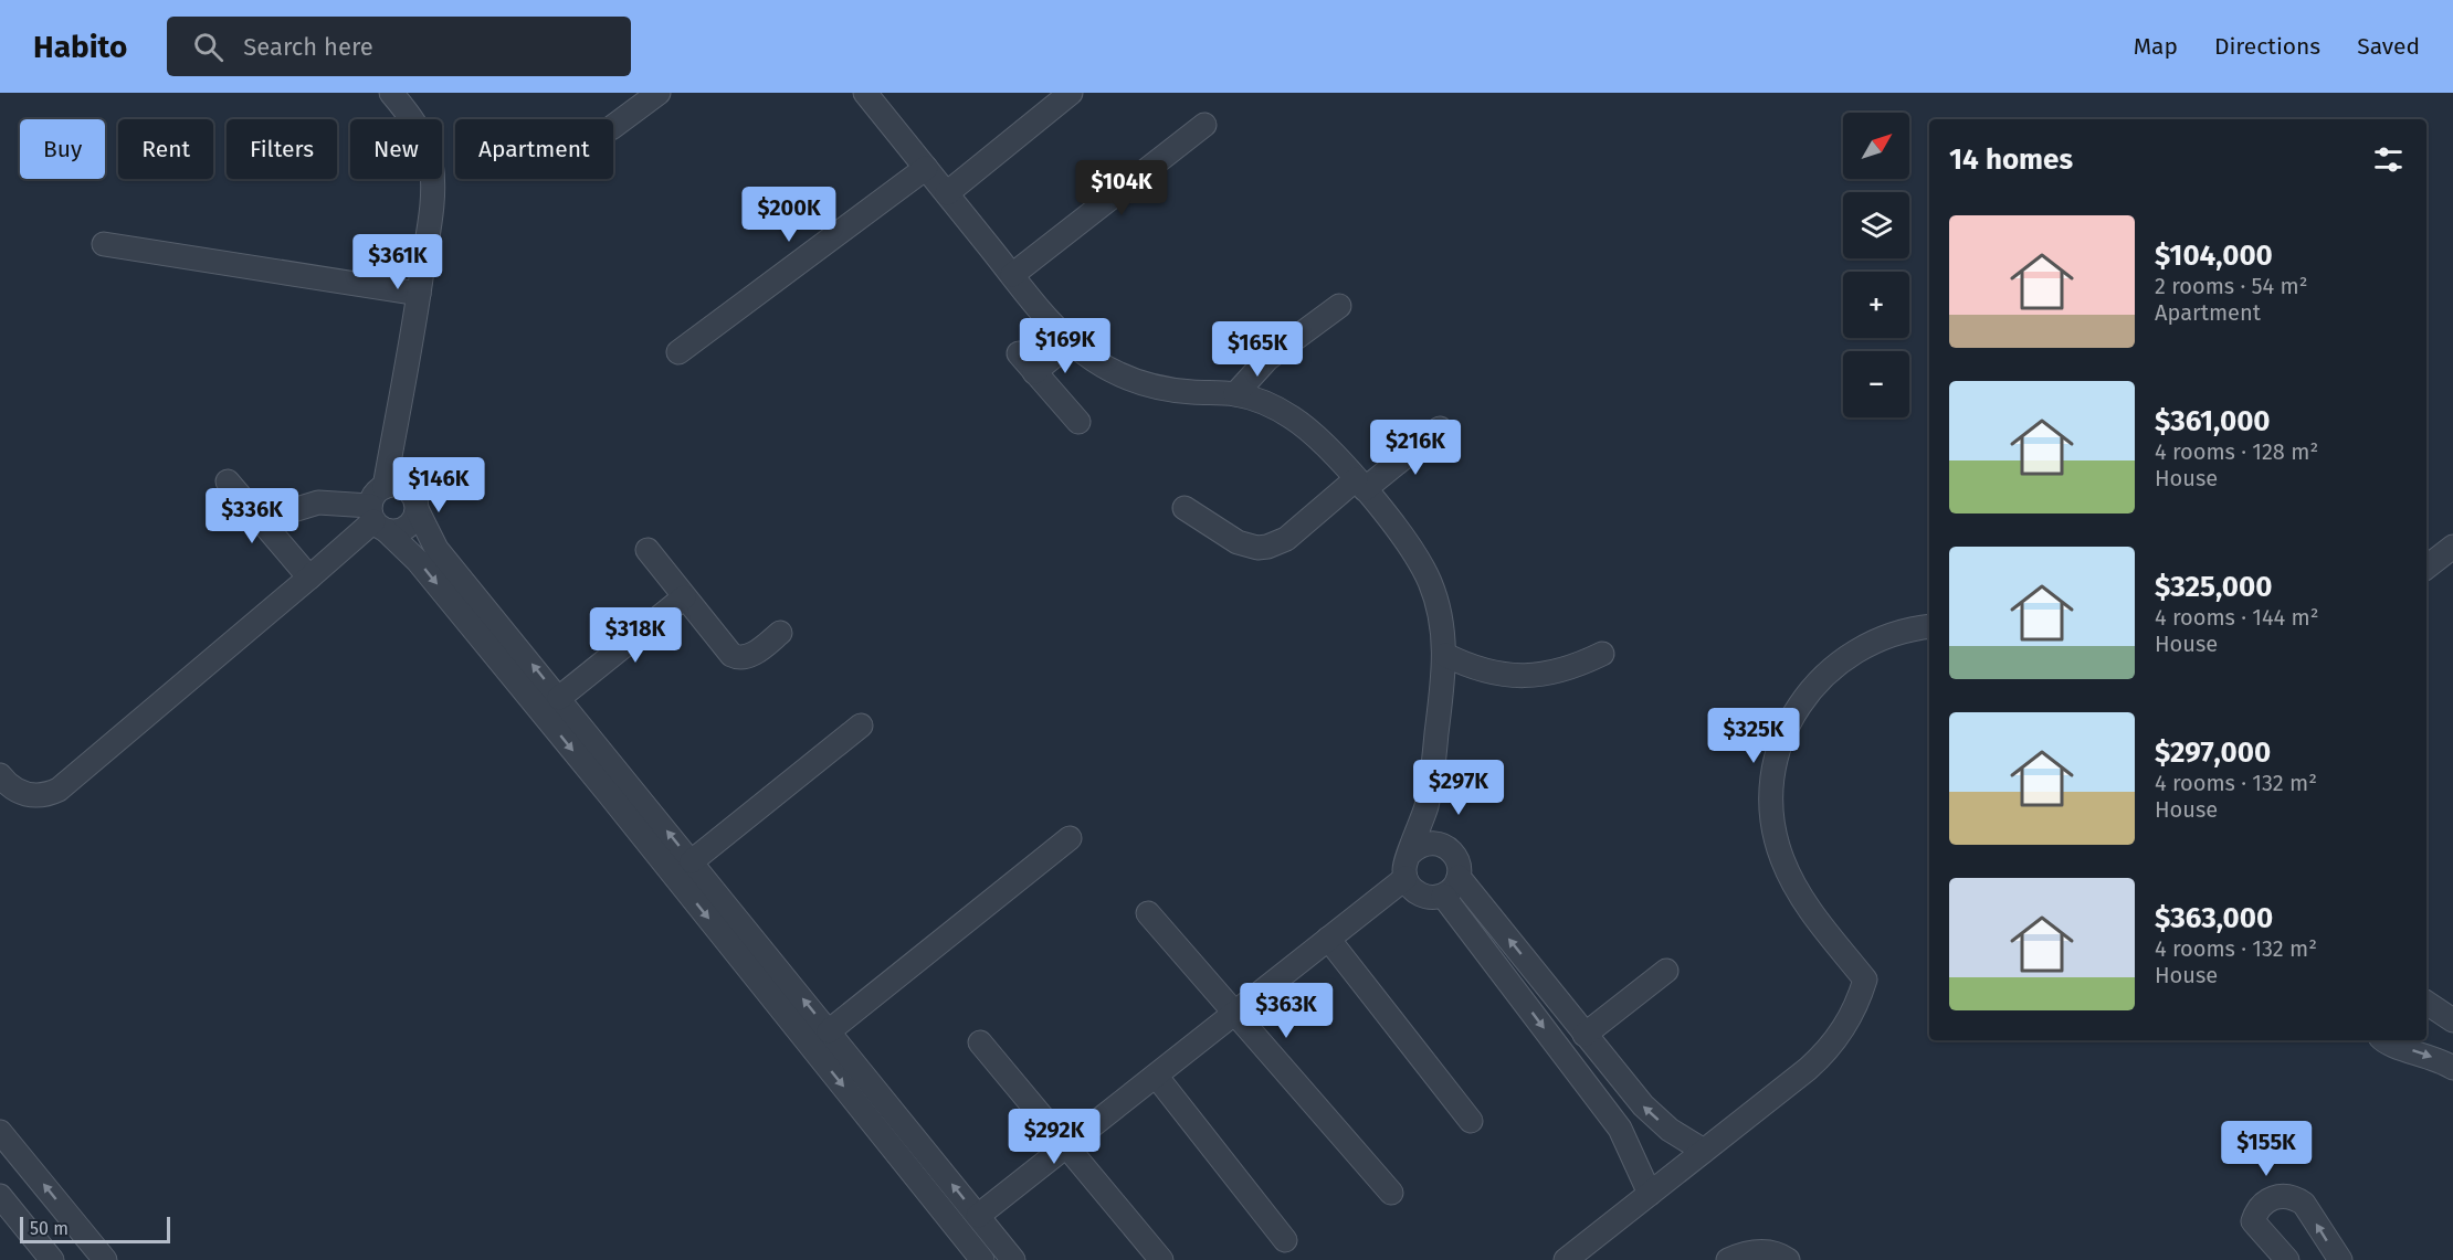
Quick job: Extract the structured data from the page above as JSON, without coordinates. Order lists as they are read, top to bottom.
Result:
{
  "scale_bar": "50 m",
  "north": "top right",
  "page": {
    "header": "Habito",
    "search": "Search here",
    "nav": ["Map", "Directions", "Saved"],
    "map_buttons": ["+", "−"],
    "chip": [
      "Buy",
      "Rent",
      "Filters",
      "New",
      "Apartment"
    ],
    "heading": "14 homes",
    "price": [
      "$104K",
      "$200K",
      "$361K",
      "$169K",
      "$165K",
      "$216K",
      "$146K",
      "$336K",
      "$318K",
      "$325K",
      "$297K",
      "$363K",
      "$292K",
      "$155K"
    ],
    "list": [
      {
        "name": "$104,000",
        "note": "2 rooms · 54 m² · Apartment"
      },
      {
        "name": "$361,000",
        "note": "4 rooms · 128 m² · House"
      },
      {
        "name": "$325,000",
        "note": "4 rooms · 144 m² · House"
      },
      {
        "name": "$297,000",
        "note": "4 rooms · 132 m² · House"
      },
      {
        "name": "$363,000",
        "note": "4 rooms · 132 m² · House"
      }
    ],
    "scale": "50 m"
  }
}
